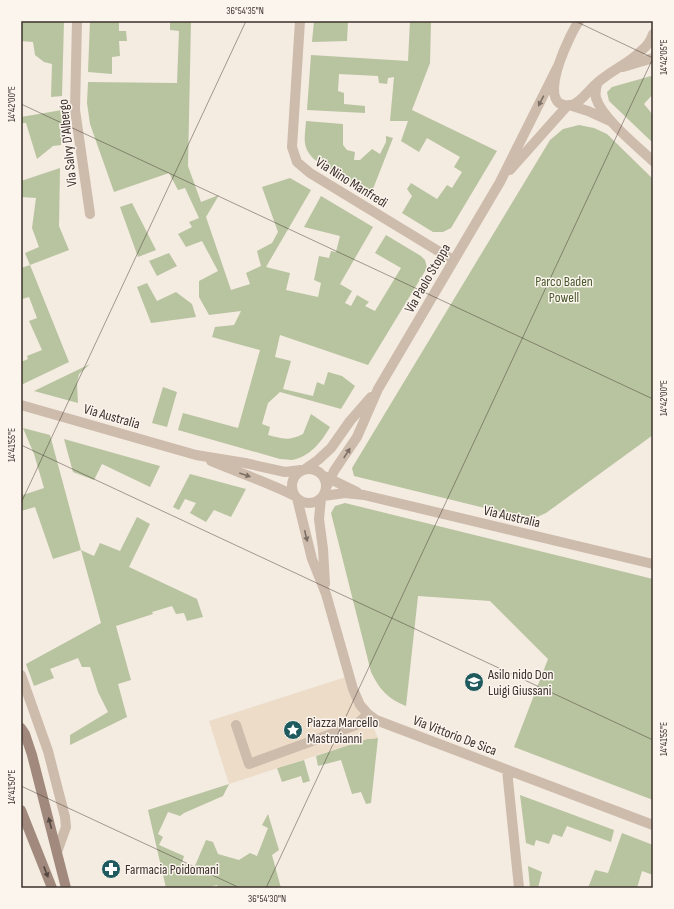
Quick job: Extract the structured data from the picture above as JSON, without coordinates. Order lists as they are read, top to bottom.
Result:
{
  "streets": {
    "street": [
      "Via Salvy D'Albergo",
      "Via Nino Manfredi",
      "Via Paolo Stoppa",
      "Via Australia",
      "Via Vittorio De Sica"
    ]
  },
  "crossings": [
    ["Via Nino Manfredi", "Via Paolo Stoppa"]
  ],
  "parks": ["Parco Baden Powell"],
  "places": {
    "school or university": ["Asilo nido Don Luigi Giussani"],
    "place": ["Piazza Marcello Mastroianni"],
    "pharmacy": ["Farmacia Poidomani"]
  },
  "coordinates": [
    "36°54'35\"N",
    "14°42'05\"E",
    "14°42'00\"E",
    "14°41'55\"E",
    "14°41'50\"E",
    "36°54'30\"N"
  ]
}
